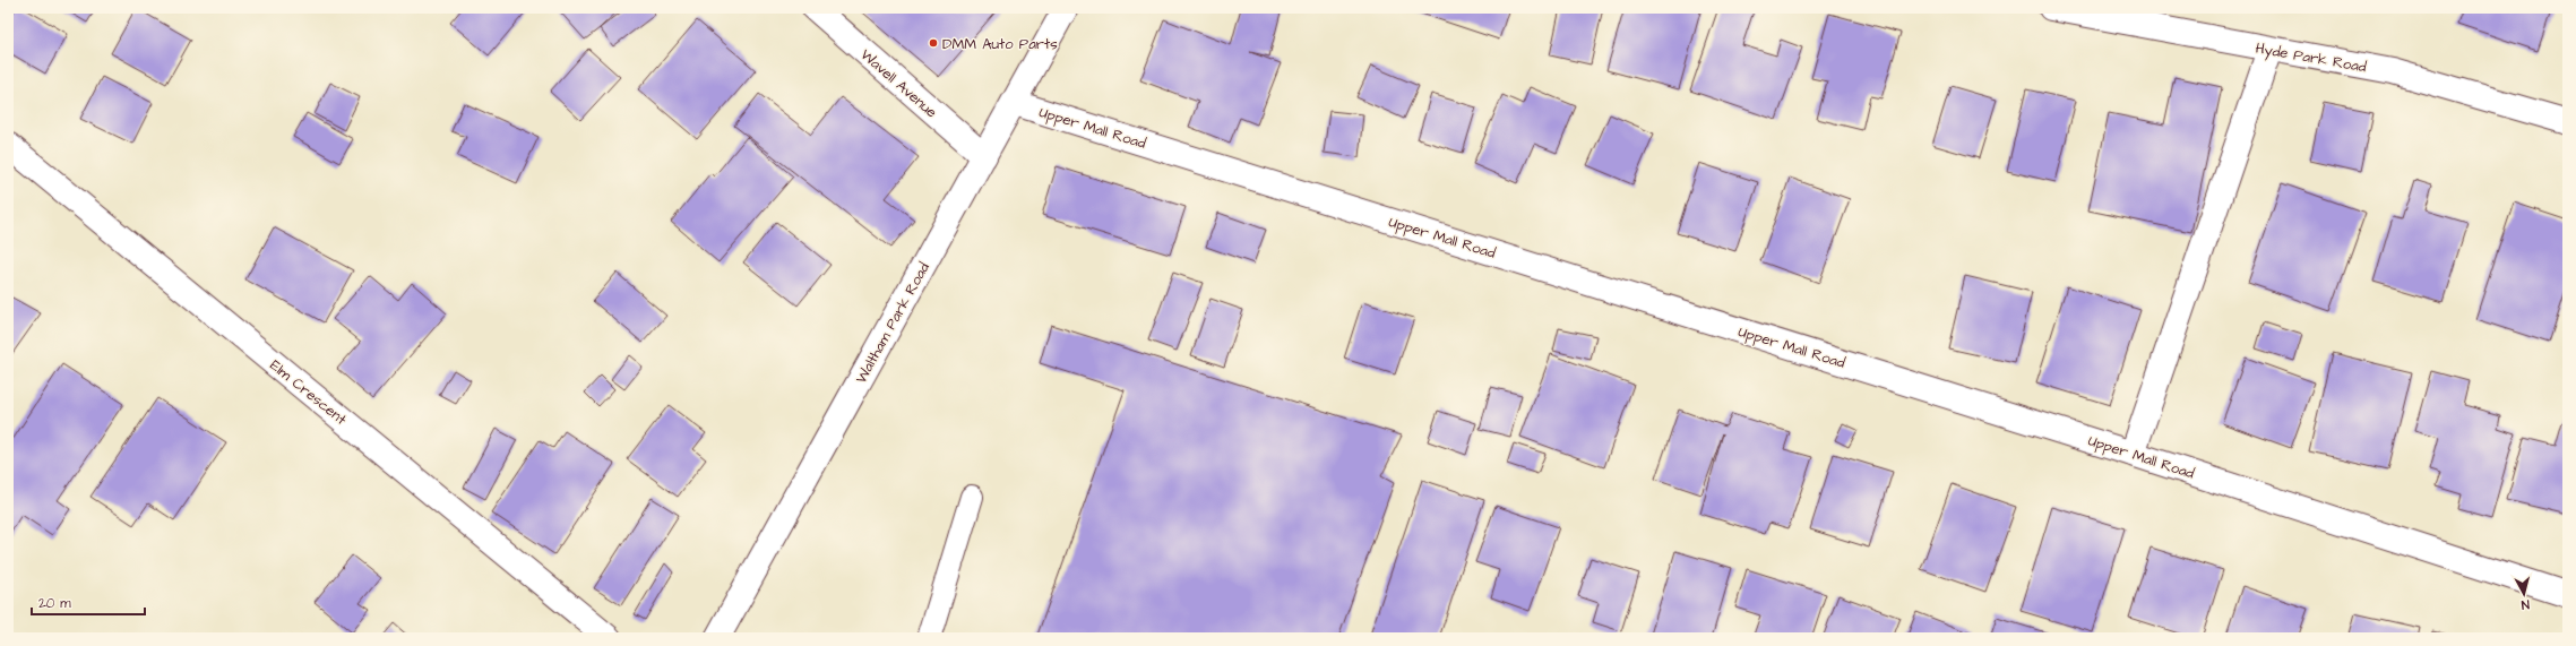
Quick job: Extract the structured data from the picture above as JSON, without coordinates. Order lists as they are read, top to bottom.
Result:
{
  "streets": {
    "street": [
      "Hyde Park Road",
      "Wavell Avenue",
      "Upper Mall Road",
      "Waltham Park Road",
      "Elm Crescent"
    ]
  },
  "crossings": [
    ["Wavell Avenue", "Waltham Park Road"],
    ["Upper Mall Road", "Waltham Park Road"]
  ],
  "places": ["DMM Auto Parts"],
  "scale_bar": "20 m",
  "north": "bottom"
}
